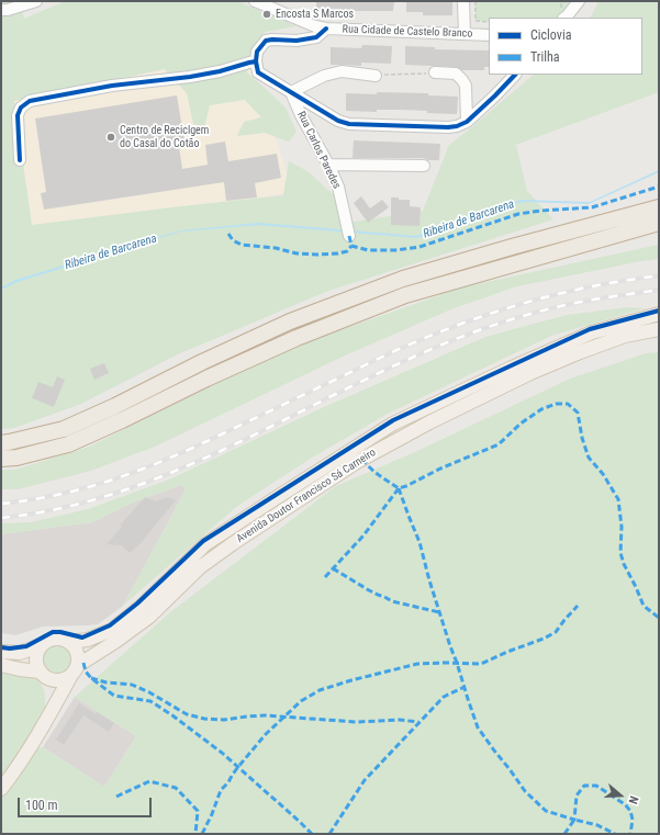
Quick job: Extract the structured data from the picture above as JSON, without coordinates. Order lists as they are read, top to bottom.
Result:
{
  "streets": {
    "main road": ["Avenida Doutor Francisco Sá Carneiro"],
    "street": ["Rua Cidade de Castelo Branco", "Rua Carlos Paredes"]
  },
  "water": ["Ribeira de Barcarena"],
  "places": ["Encosta S Marcos", "Centro de Reciclgem do Casal do Cotão"],
  "legend": ["Ciclovia", "Trilha"],
  "scale_bar": "100 m",
  "north": "right"
}
